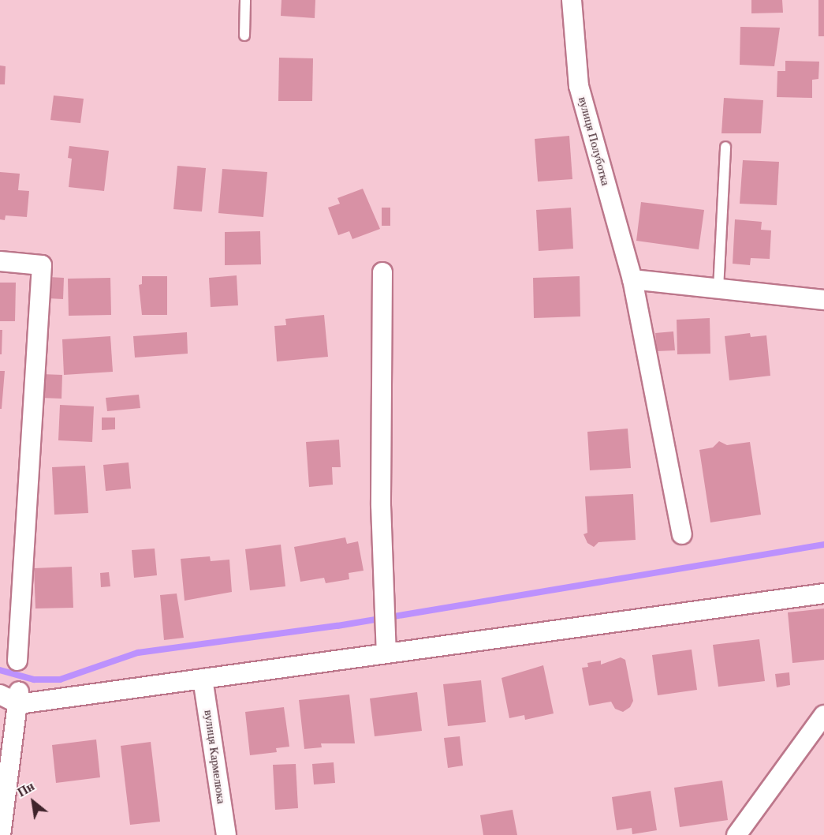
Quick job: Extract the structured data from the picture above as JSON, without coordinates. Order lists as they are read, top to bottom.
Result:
{
  "streets": {
    "street": ["вулиця Полуботка", "вулиця Кармелюка"]
  },
  "north": "top left"
}
